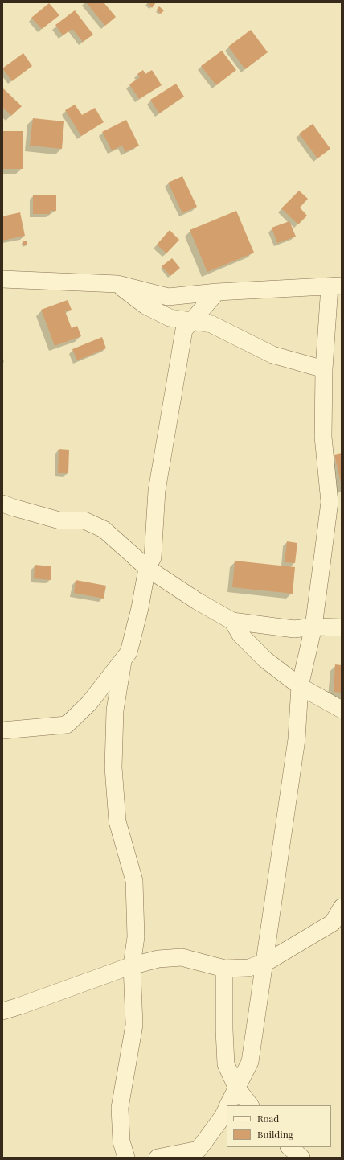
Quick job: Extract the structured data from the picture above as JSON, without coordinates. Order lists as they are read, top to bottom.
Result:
{
  "legend": ["Road", "Building"]
}
